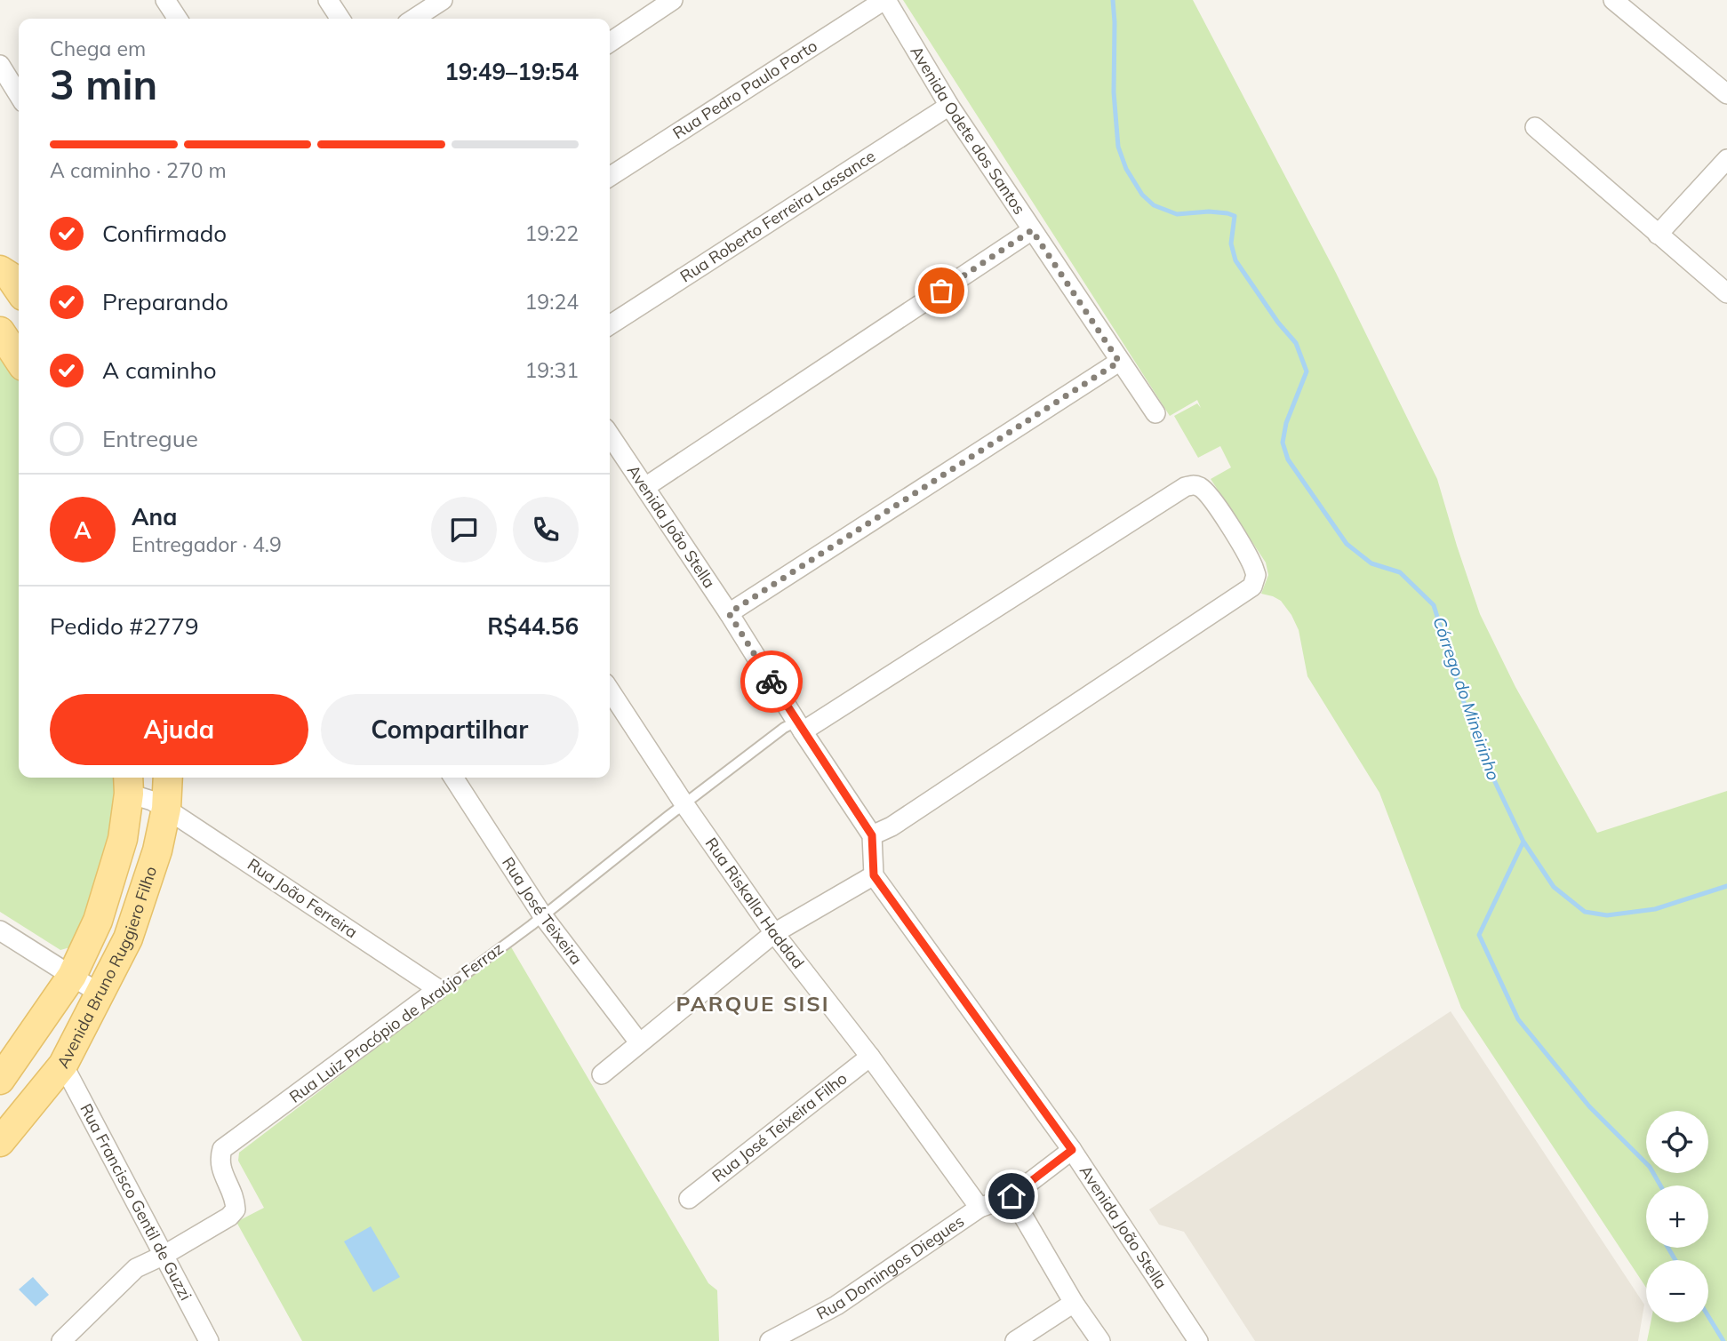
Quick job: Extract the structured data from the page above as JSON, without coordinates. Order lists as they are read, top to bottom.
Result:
{
  "streets": {
    "main road": ["Avenida Bruno Ruggiero Filho"],
    "street": [
      "Rua Pedro Paulo Porto",
      "Avenida Odete dos Santos",
      "Rua Roberto Ferreira Lassance",
      "Avenida João Stella",
      "Rua João Ferreira",
      "Rua Riskalla Haddad",
      "Rua José Teixeira",
      "Rua Luiz Procópio de Araújo Ferraz",
      "Rua José Teixeira Filho",
      "Rua Francisco Gentil de Guzzi",
      "Rua Domingos Diegues"
    ]
  },
  "crossings": [
    ["Rua Pedro Paulo Porto", "Avenida Odete dos Santos"],
    ["Avenida Odete dos Santos", "Rua Roberto Ferreira Lassance"],
    ["Avenida João Stella", "Rua Luiz Procópio de Araújo Ferraz"],
    ["Avenida João Stella", "Rua Domingos Diegues"],
    ["Rua João Ferreira", "Avenida Bruno Ruggiero Filho"],
    ["Rua João Ferreira", "Rua Luiz Procópio de Araújo Ferraz"],
    ["Rua Riskalla Haddad", "Rua Luiz Procópio de Araújo Ferraz"],
    ["Rua Riskalla Haddad", "Rua José Teixeira Filho"],
    ["Rua Riskalla Haddad", "Rua Domingos Diegues"],
    ["Rua José Teixeira", "Rua Luiz Procópio de Araújo Ferraz"],
    ["Avenida Bruno Ruggiero Filho", "Rua Francisco Gentil de Guzzi"],
    ["Rua Luiz Procópio de Araújo Ferraz", "Rua Francisco Gentil de Guzzi"]
  ],
  "districts": ["PARQUE SISI"],
  "water": ["Córrego do Mineirinho"],
  "page": {
    "heading": ["3 min", "Chega em", "19:49–19:54"],
    "panel": [
      "Ana",
      "Entregador · 4.9",
      "Pedido #2779",
      "R$44.56"
    ],
    "bar": "A caminho · 270 m",
    "list": [
      ["Confirmado", "19:22"],
      ["Preparando", "19:24"],
      ["A caminho", "19:31"],
      "Entregue"
    ],
    "round": "A",
    "buttons": ["Ajuda", "Compartilhar"],
    "map_buttons": ["+", "−"]
  }
}
